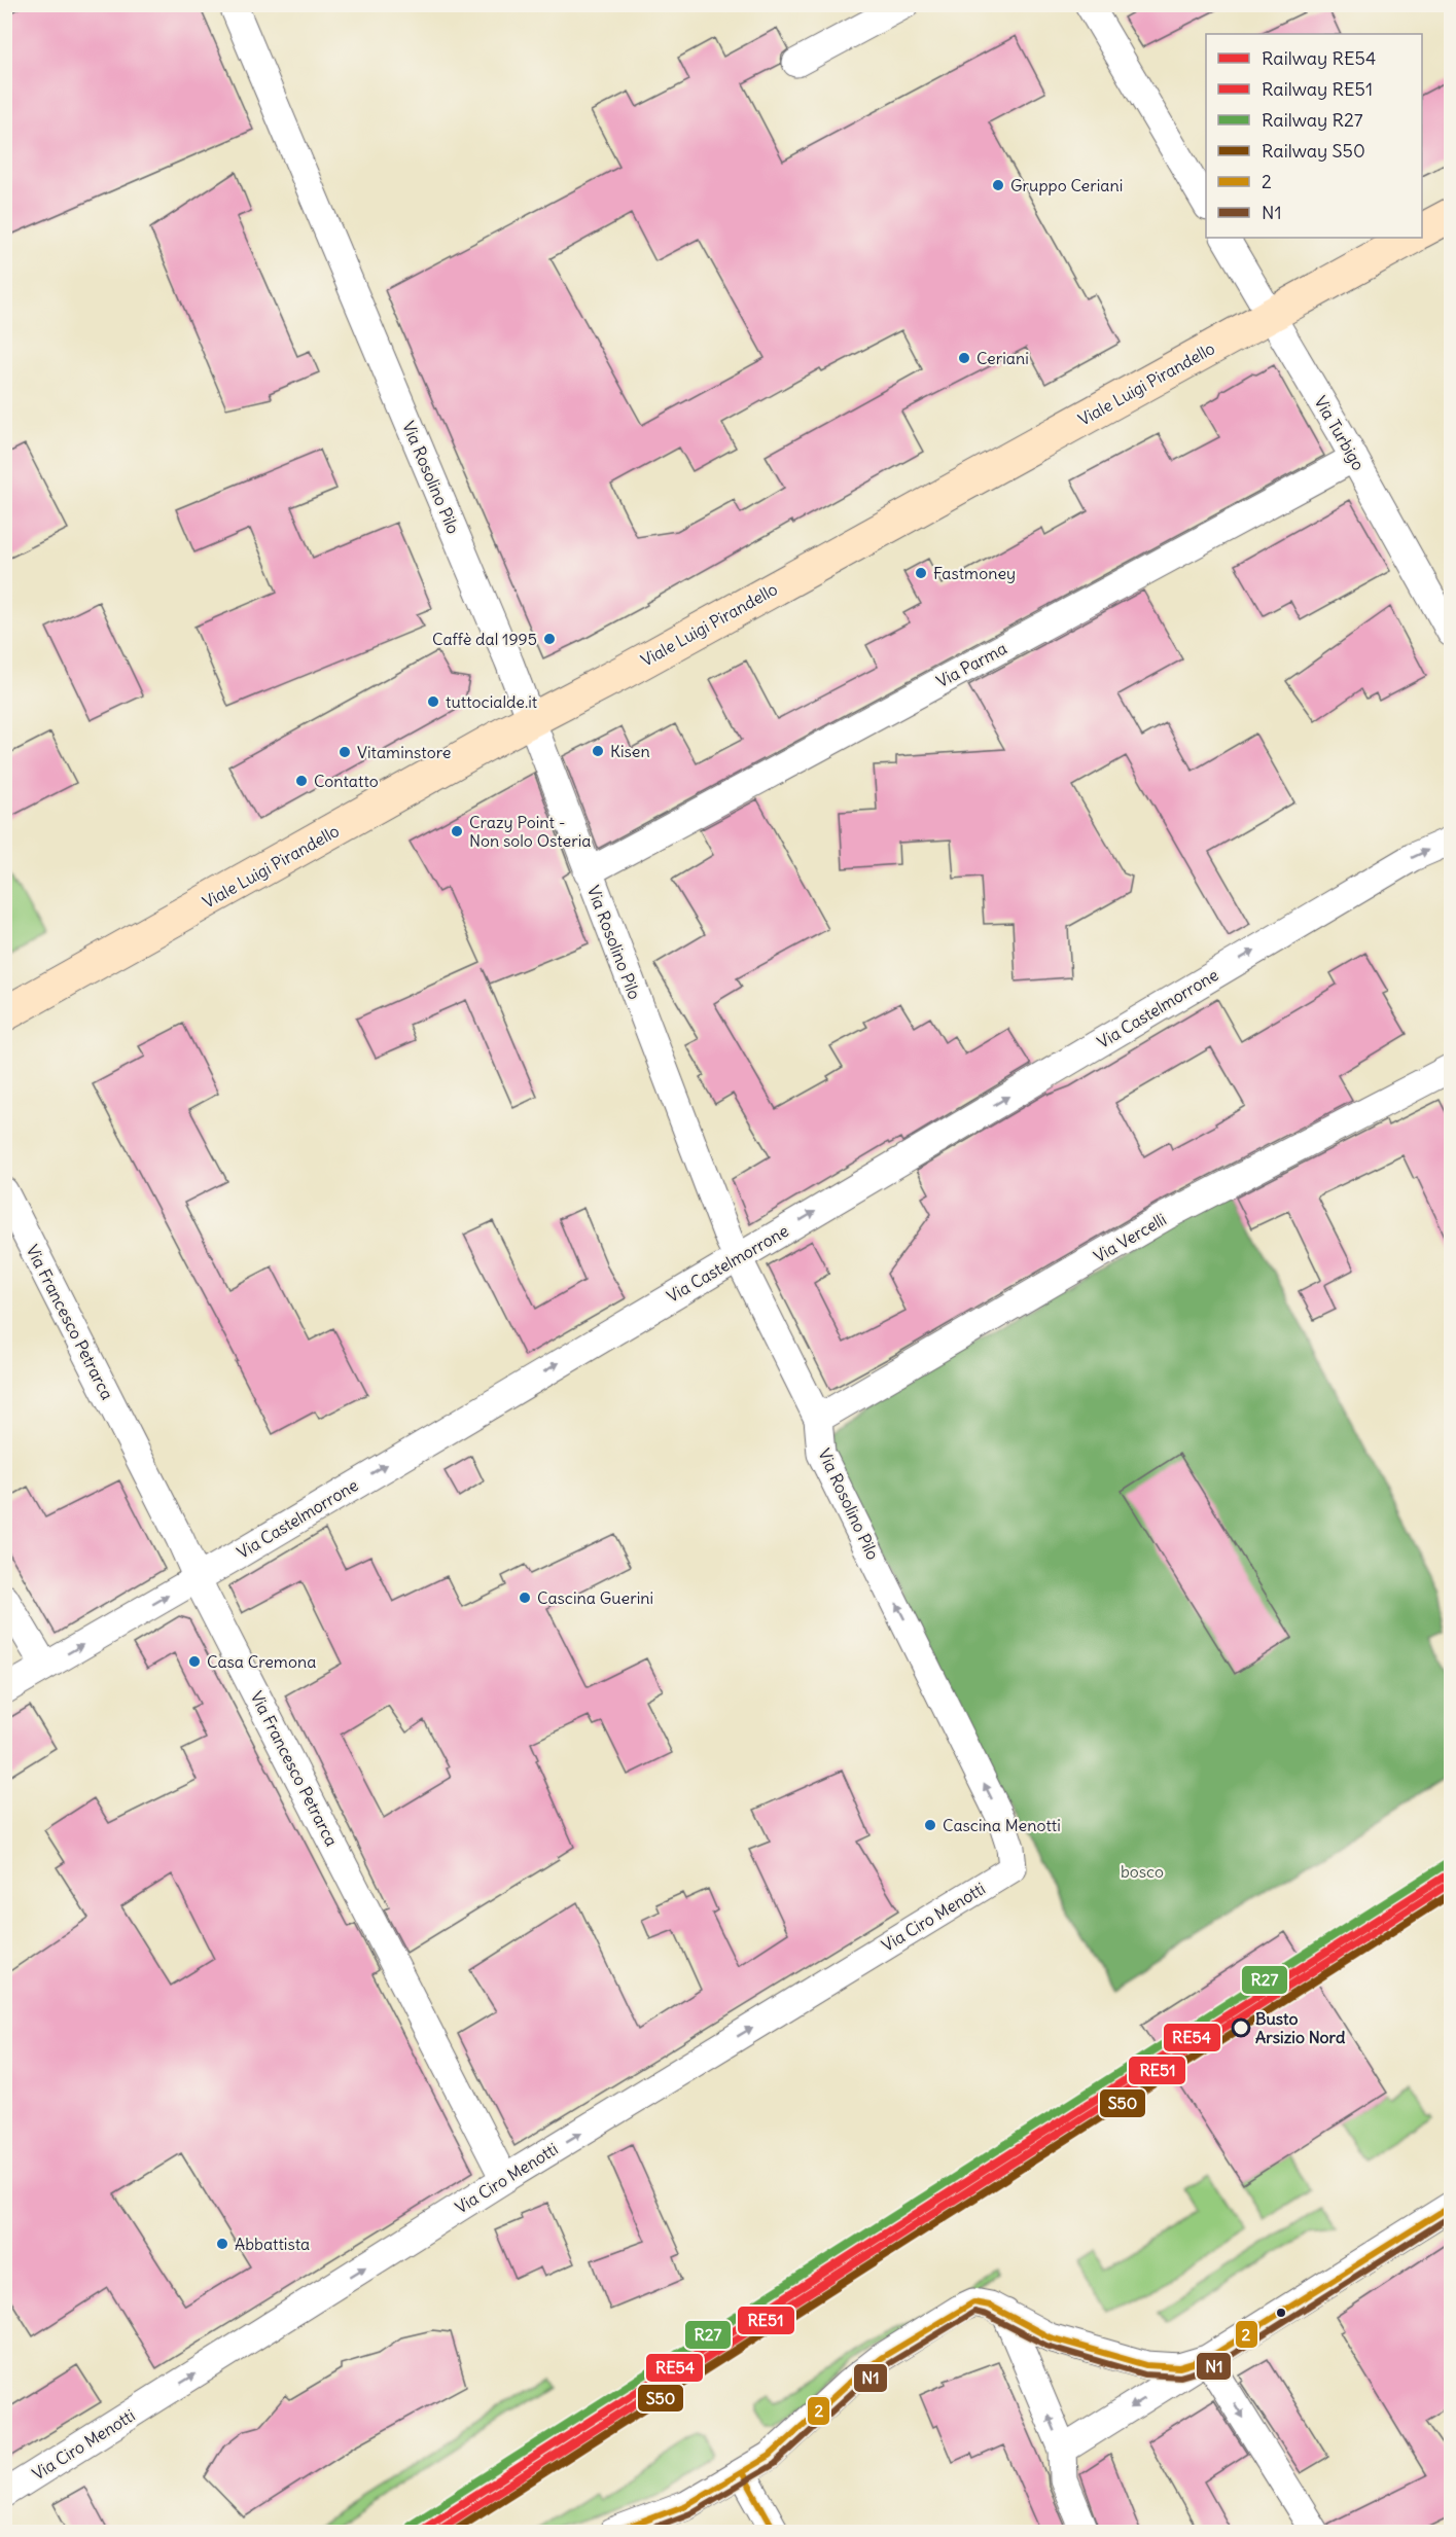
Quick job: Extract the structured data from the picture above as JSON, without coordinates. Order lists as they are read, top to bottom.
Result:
{
  "streets": {
    "main road": ["Viale Luigi Pirandello"],
    "street": [
      "Via Turbigo",
      "Via Rosolino Pilo",
      "Via Parma",
      "Via Castelmorrone",
      "Via Vercelli",
      "Via Francesco Petrarca",
      "Via Ciro Menotti"
    ]
  },
  "crossings": [
    ["Viale Luigi Pirandello", "Via Turbigo"],
    ["Viale Luigi Pirandello", "Via Rosolino Pilo"],
    ["Via Turbigo", "Via Parma"],
    ["Via Rosolino Pilo", "Via Parma"],
    ["Via Rosolino Pilo", "Via Castelmorrone"],
    ["Via Rosolino Pilo", "Via Vercelli"],
    ["Via Rosolino Pilo", "Via Ciro Menotti"],
    ["Via Castelmorrone", "Via Francesco Petrarca"],
    ["Via Francesco Petrarca", "Via Ciro Menotti"]
  ],
  "one_way": ["Via Castelmorrone", "Via Ciro Menotti"],
  "parks": ["bosco"],
  "places": [
    "Gruppo Ceriani",
    "Ceriani",
    "Fastmoney",
    "Caffè dal 1995",
    "tuttocialde.it",
    "Kisen",
    "Vitaminstore",
    "Contatto",
    "Crazy Point - Non solo Osteria",
    "Cascina Guerini",
    "Casa Cremona",
    "Cascina Menotti",
    "Busto Arsizio Nord",
    "Abbattista"
  ],
  "lines": [
    "rail line R27",
    "rail line RE54",
    "rail line RE51",
    "rail line S50",
    "transit line 2",
    "transit line N1"
  ],
  "legend": [
    "Railway RE54",
    "Railway RE51",
    "Railway R27",
    "Railway S50",
    "2",
    "N1"
  ]
}
